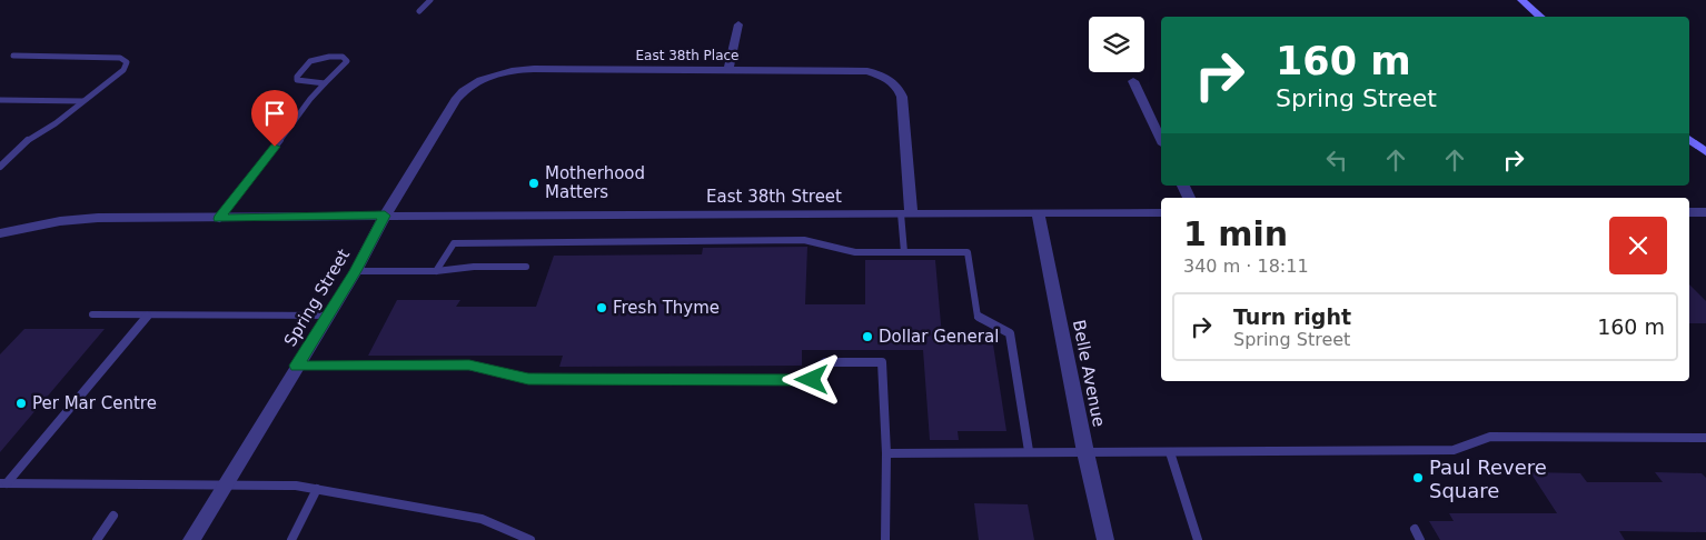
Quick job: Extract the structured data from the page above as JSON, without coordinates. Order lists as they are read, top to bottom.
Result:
{
  "streets": {
    "street": [
      "East 38th Place",
      "East 38th Street",
      "Spring Street",
      "Belle Avenue"
    ]
  },
  "crossings": [
    ["East 38th Place", "East 38th Street"],
    ["East 38th Place", "Spring Street"],
    ["East 38th Street", "Spring Street"],
    ["East 38th Street", "Belle Avenue"]
  ],
  "places": [
    "Motherhood Matters",
    "Fresh Thyme",
    "Dollar General",
    "Per Mar Centre",
    "Paul Revere Square"
  ],
  "page": {
    "turn": ["160 m", "Spring Street"],
    "heading": ["1 min", "340 m · 18:11"],
    "list": [
      {
        "name": "Turn right",
        "note": "Spring Street",
        "value": "160 m"
      }
    ]
  }
}
